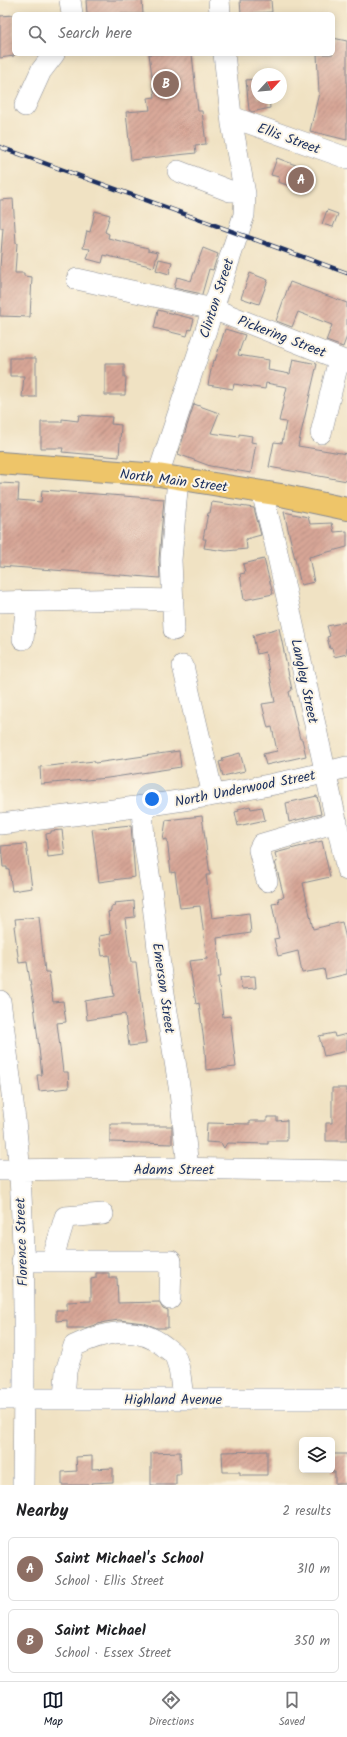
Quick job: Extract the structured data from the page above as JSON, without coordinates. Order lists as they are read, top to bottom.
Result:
{
  "streets": {
    "main road": ["North Main Street"],
    "street": [
      "Ellis Street",
      "Clinton Street",
      "Pickering Street",
      "Langley Street",
      "North Underwood Street",
      "Emerson Street",
      "Adams Street",
      "Florence Street",
      "Highland Avenue"
    ]
  },
  "crossings": [
    ["Ellis Street", "Clinton Street"],
    ["Clinton Street", "Pickering Street"],
    ["Clinton Street", "North Main Street"],
    ["North Main Street", "Langley Street"],
    ["Langley Street", "North Underwood Street"],
    ["North Underwood Street", "Emerson Street"],
    ["Emerson Street", "Adams Street"],
    ["Adams Street", "Florence Street"],
    ["Florence Street", "Highland Avenue"]
  ],
  "north": "top right",
  "page": {
    "search": "Search here",
    "pins": ["B", "A"],
    "heading": ["Nearby", "2 results"],
    "list": [
      {
        "mark": "A",
        "name": "Saint Michael's School",
        "note": "School · Ellis Street",
        "value": "310 m"
      },
      {
        "mark": "B",
        "name": "Saint Michael",
        "note": "School · Essex Street",
        "value": "350 m"
      }
    ],
    "nav": ["Map", "Directions", "Saved"]
  }
}
